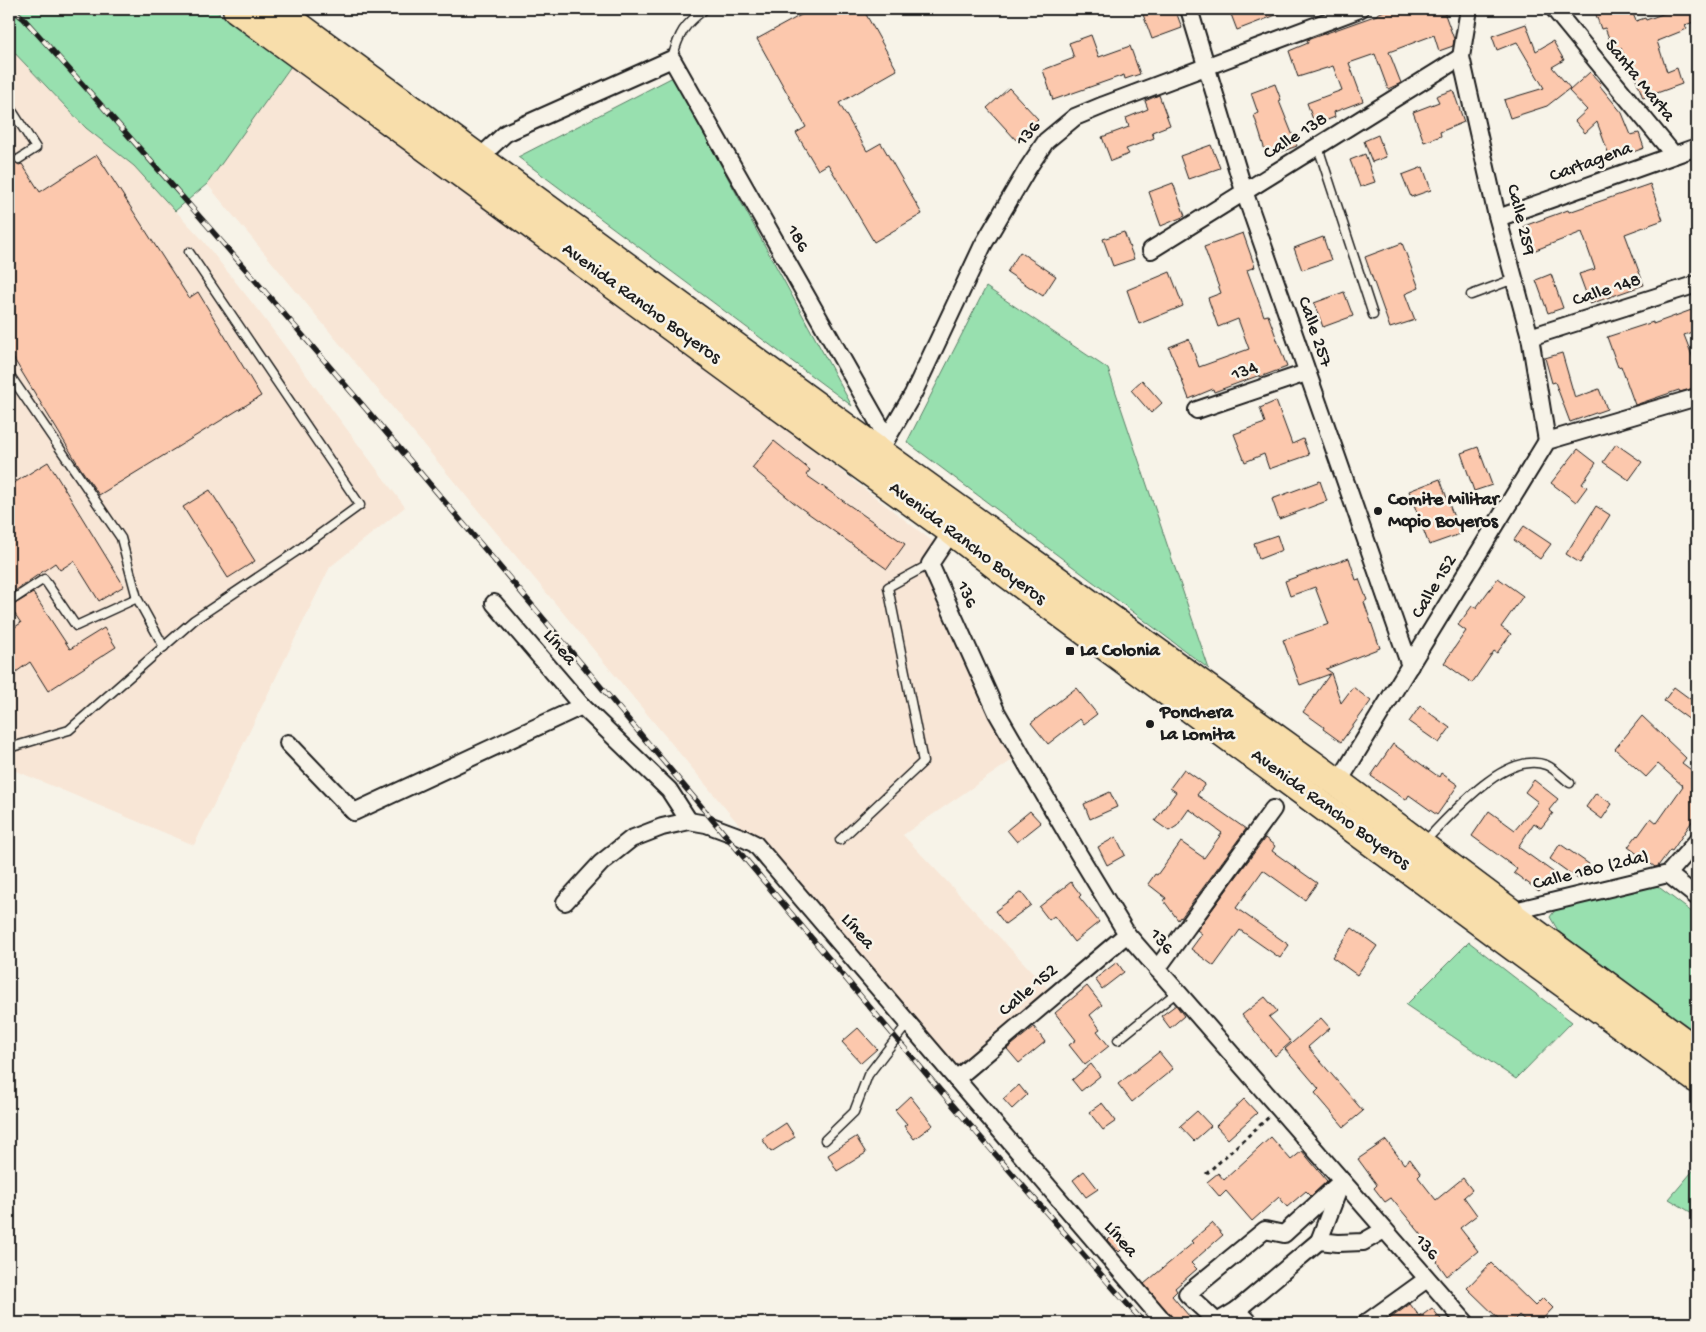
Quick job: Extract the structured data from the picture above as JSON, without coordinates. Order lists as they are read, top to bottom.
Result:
{
  "streets": {
    "highway": ["Avenida Rancho Boyeros"],
    "street": [
      "Santa Marta",
      "136",
      "Calle 138",
      "Cartagena",
      "Calle 259",
      "186",
      "Calle 148",
      "Calle 257",
      "134",
      "Calle 152",
      "Línea",
      "Calle 180 (2da)"
    ]
  },
  "crossings": [
    ["Santa Marta", "Cartagena"],
    ["136", "186"],
    ["136", "Avenida Rancho Boyeros"],
    ["136", "Calle 257"],
    ["136", "Calle 152"],
    ["Calle 138", "Calle 259"],
    ["Calle 138", "Calle 257"],
    ["Cartagena", "Calle 259"],
    ["Calle 259", "Calle 148"],
    ["Calle 259", "Calle 152"],
    ["186", "Avenida Rancho Boyeros"],
    ["Avenida Rancho Boyeros", "Calle 152"],
    ["Avenida Rancho Boyeros", "Calle 180 (2da)"],
    ["Calle 257", "134"],
    ["Calle 257", "Calle 152"],
    ["Calle 152", "Línea"]
  ],
  "places": {
    "other": ["Comite Militar Mcpio Boyeros", "Ponchera La Lomita"],
    "transit": ["La Colonia"]
  }
}
